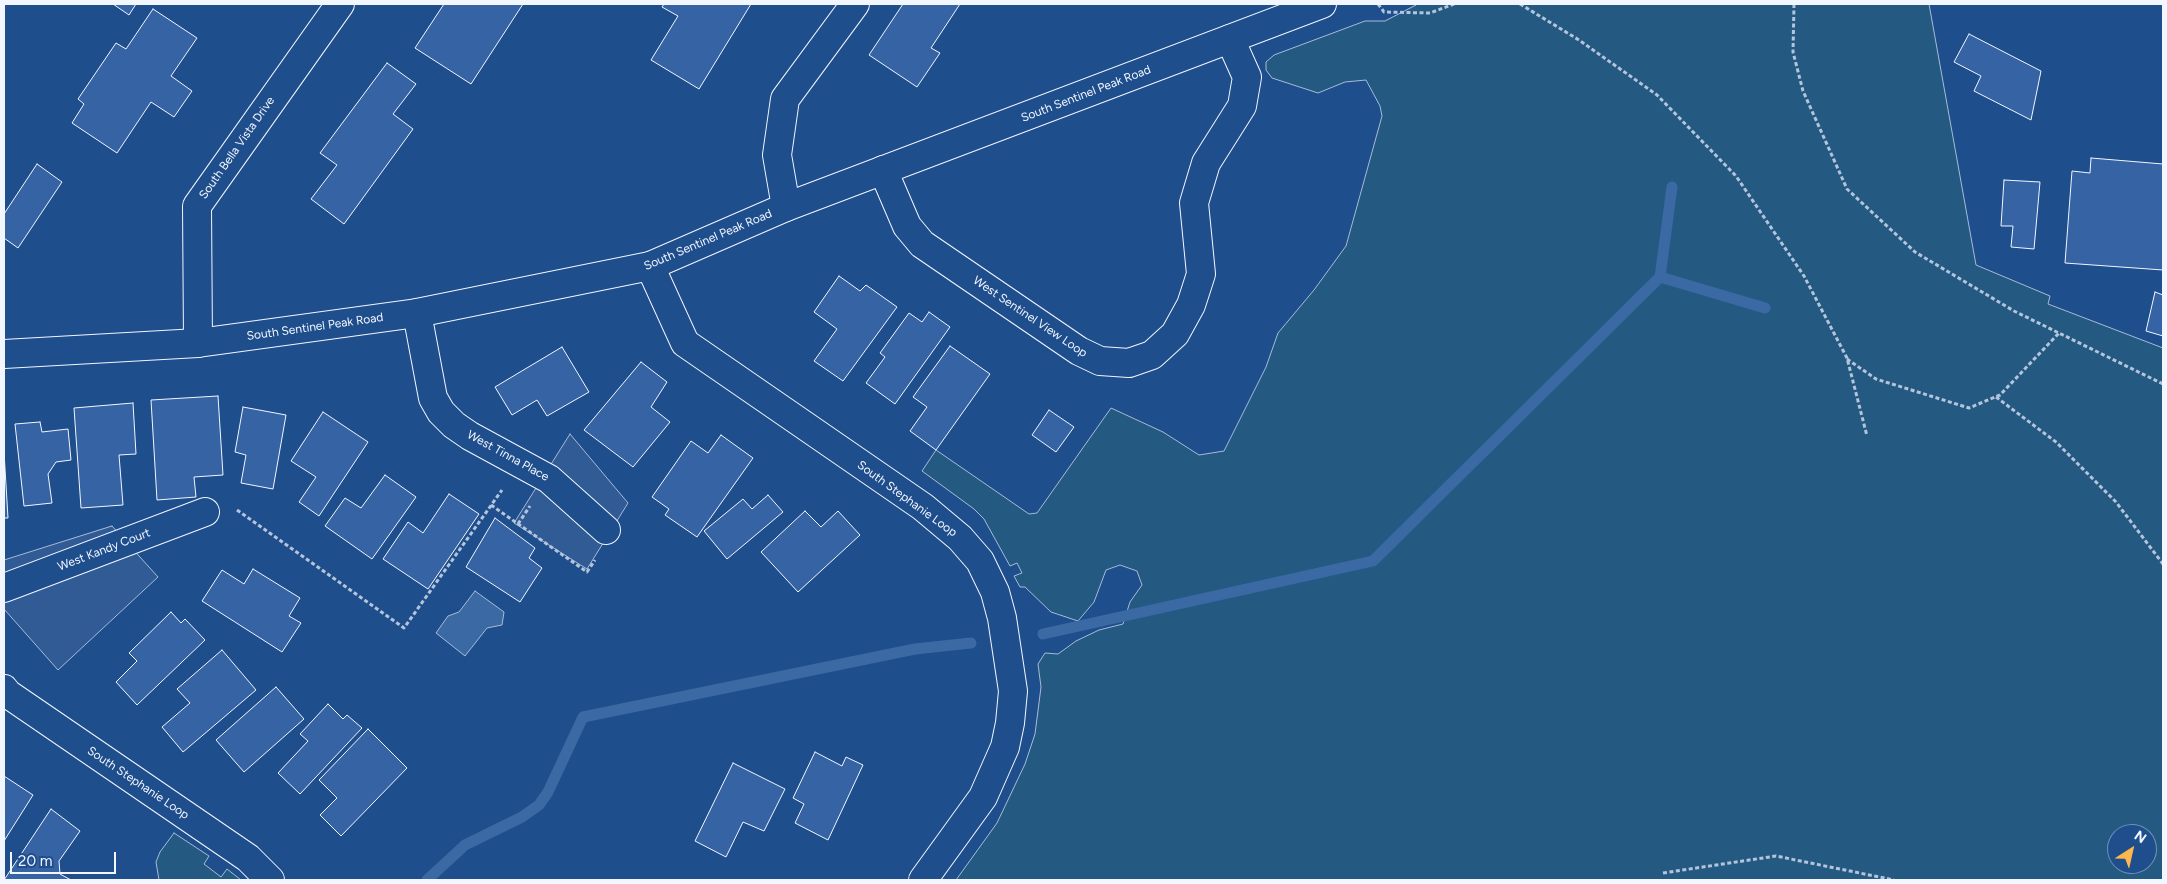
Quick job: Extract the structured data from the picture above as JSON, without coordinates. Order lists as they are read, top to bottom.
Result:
{
  "streets": {
    "street": [
      "South Sentinel Peak Road",
      "South Bella Vista Drive",
      "West Sentinel View Loop",
      "West Tinna Place",
      "South Stephanie Loop",
      "West Kandy Court"
    ]
  },
  "crossings": [
    ["South Sentinel Peak Road", "South Bella Vista Drive"],
    ["South Sentinel Peak Road", "West Sentinel View Loop"],
    ["South Sentinel Peak Road", "West Tinna Place"],
    ["South Sentinel Peak Road", "South Stephanie Loop"]
  ],
  "scale_bar": "20 m",
  "north": "top right"
}
